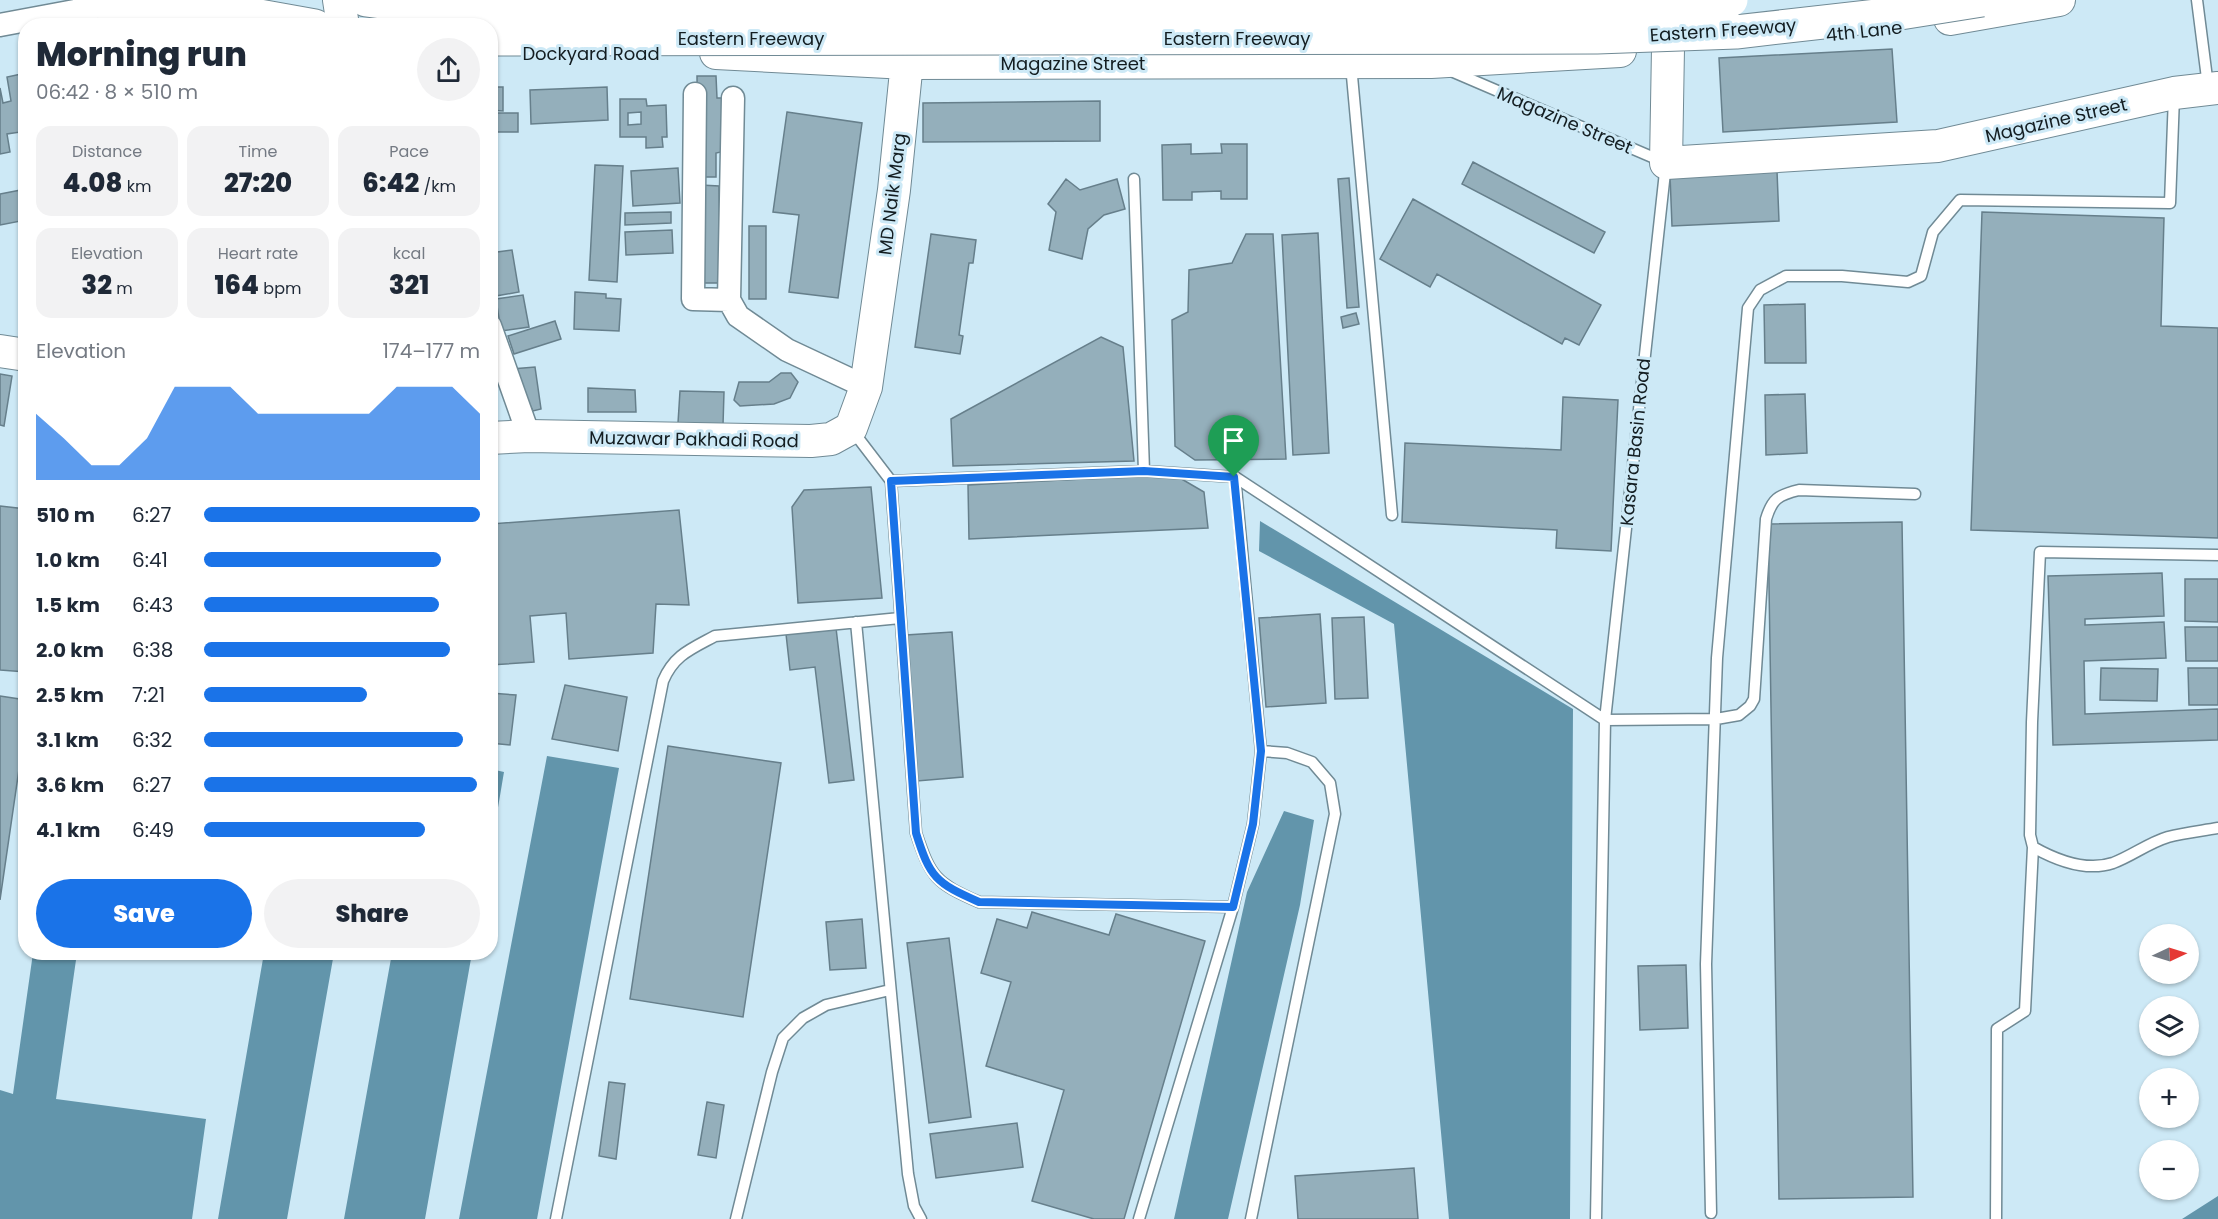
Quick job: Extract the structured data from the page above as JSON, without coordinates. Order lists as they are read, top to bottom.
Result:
{
  "streets": {
    "highway": ["Eastern Freeway"],
    "street": [
      "4th Lane",
      "Dockyard Road",
      "Magazine Street",
      "MD Naik Marg",
      "Muzawar Pakhadi Road"
    ],
    "lane": ["Kasara Basin Road"]
  },
  "crossings": [
    ["4th Lane", "Magazine Street"],
    ["Dockyard Road", "Magazine Street"],
    ["Dockyard Road", "MD Naik Marg"],
    ["Magazine Street", "MD Naik Marg"],
    ["Magazine Street", "Kasara Basin Road"]
  ],
  "north": "right",
  "page": {
    "heading": ["Morning run", "06:42 · 8 × 510 m"],
    "stats": [
      ["Distance", "4.08 km"],
      ["Time", "27:20"],
      ["Pace", "6:42 /km"],
      ["Elevation", "32 m"],
      ["Heart rate", "164 bpm"],
      ["kcal", "321"]
    ],
    "chart": ["Elevation", "174–177 m"],
    "list": [
      {
        "name": "510 m",
        "note": "6:27"
      },
      {
        "name": "1.0 km",
        "note": "6:41"
      },
      {
        "name": "1.5 km",
        "note": "6:43"
      },
      {
        "name": "2.0 km",
        "note": "6:38"
      },
      {
        "name": "2.5 km",
        "note": "7:21"
      },
      {
        "name": "3.1 km",
        "note": "6:32"
      },
      {
        "name": "3.6 km",
        "note": "6:27"
      },
      {
        "name": "4.1 km",
        "note": "6:49"
      }
    ],
    "buttons": ["Save", "Share"],
    "map_buttons": ["+", "−"]
  }
}
